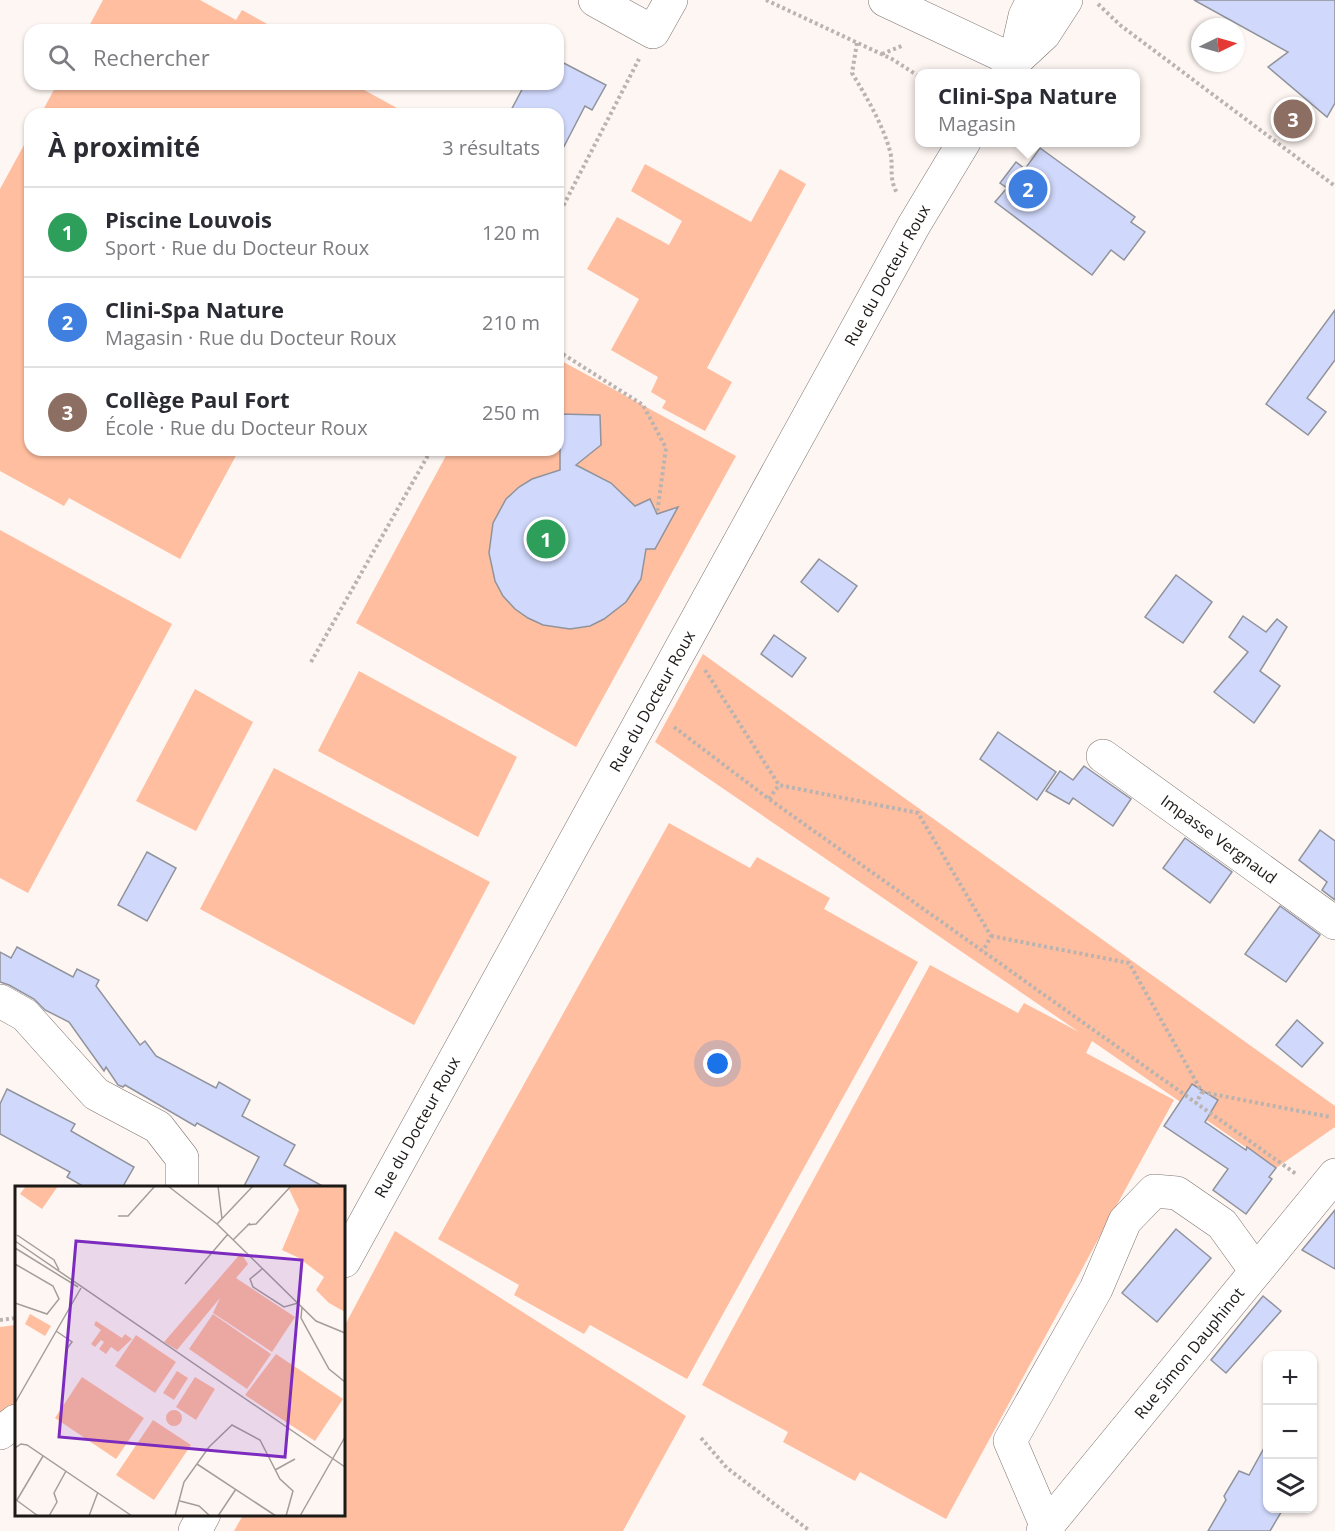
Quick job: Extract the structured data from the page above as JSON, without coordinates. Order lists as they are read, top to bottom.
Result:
{
  "streets": {
    "street": ["Rue du Docteur Roux", "Impasse Vergnaud", "Rue Simon Dauphinot"]
  },
  "north": "right",
  "page": {
    "search": "Rechercher",
    "popup": ["Clini-Spa Nature", "Magasin"],
    "pins": ["3", "2", "1"],
    "heading": ["À proximité", "3 résultats"],
    "list": [
      {
        "mark": "1",
        "name": "Piscine Louvois",
        "note": "Sport · Rue du Docteur Roux",
        "value": "120 m"
      },
      {
        "mark": "2",
        "name": "Clini-Spa Nature",
        "note": "Magasin · Rue du Docteur Roux",
        "value": "210 m"
      },
      {
        "mark": "3",
        "name": "Collège Paul Fort",
        "note": "École · Rue du Docteur Roux",
        "value": "250 m"
      }
    ],
    "map_buttons": ["+", "−"]
  }
}
